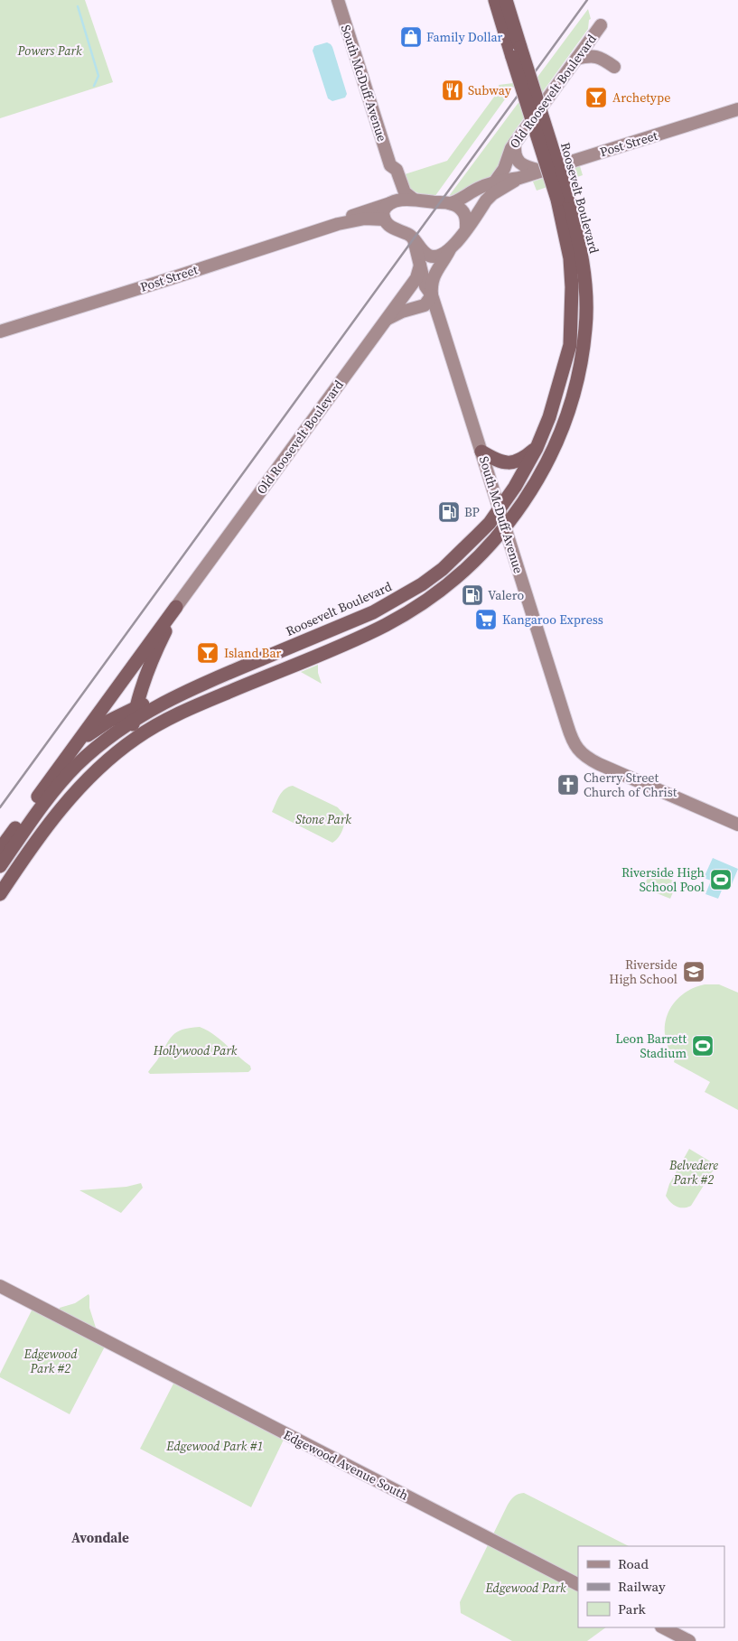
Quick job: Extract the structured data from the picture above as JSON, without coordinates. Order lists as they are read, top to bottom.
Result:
{
  "streets": {
    "highway": ["Roosevelt Boulevard"],
    "main road": [
      "South McDuff Avenue",
      "Old Roosevelt Boulevard",
      "Post Street",
      "Edgewood Avenue South"
    ]
  },
  "crossings": [
    ["South McDuff Avenue", "Old Roosevelt Boulevard"],
    ["South McDuff Avenue", "Post Street"],
    ["South McDuff Avenue", "Roosevelt Boulevard"],
    ["Old Roosevelt Boulevard", "Post Street"]
  ],
  "districts": ["Avondale"],
  "parks": [
    "Powers Park",
    "Stone Park",
    "Hollywood Park",
    "Belvedere Park #2",
    "Edgewood Park #2",
    "Edgewood Park #1",
    "Edgewood Park"
  ],
  "places": {
    "shop": ["Family Dollar"],
    "restaurant": ["Subway"],
    "bar": ["Archetype", "Island Bar"],
    "fuel station": ["BP", "Valero"],
    "supermarket": ["Kangaroo Express"],
    "church": ["Cherry Street Church of Christ"],
    "sports": ["Riverside High School Pool", "Leon Barrett Stadium"],
    "school or university": ["Riverside High School"]
  },
  "legend": ["Road", "Railway", "Park"]
}
